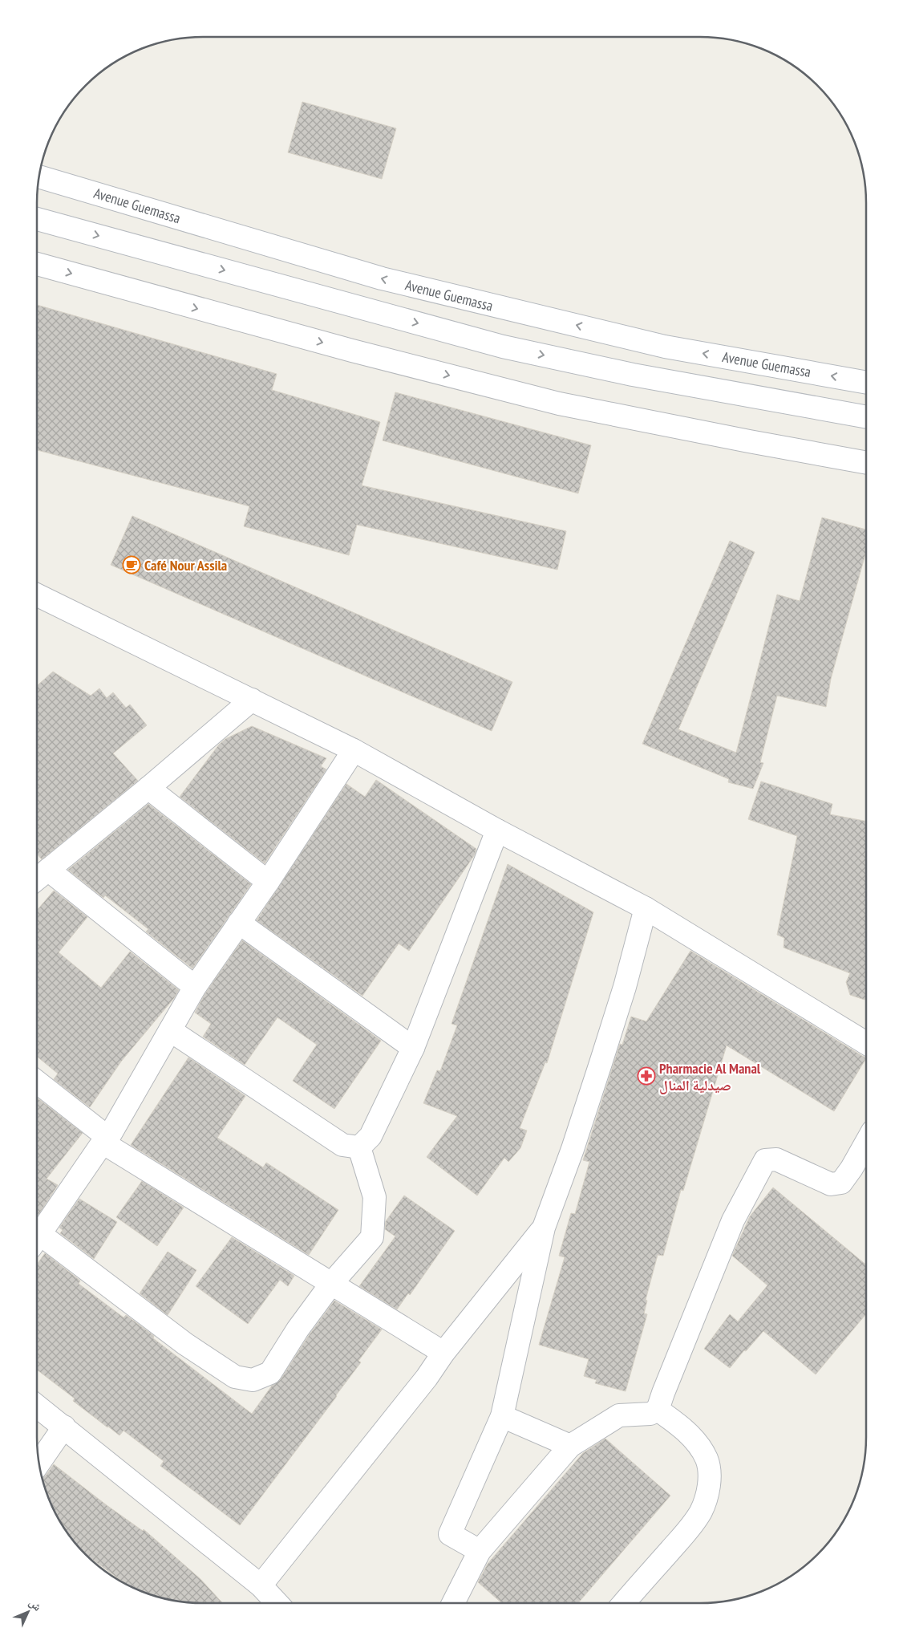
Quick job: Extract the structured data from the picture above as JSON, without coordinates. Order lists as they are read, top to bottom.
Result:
{
  "streets": {
    "street": ["Avenue Guemassa"]
  },
  "places": {
    "cafe": ["Café Nour Assila"],
    "pharmacy": ["Pharmacie Al Manal صيدلية المنال"]
  },
  "north": "top right"
}
